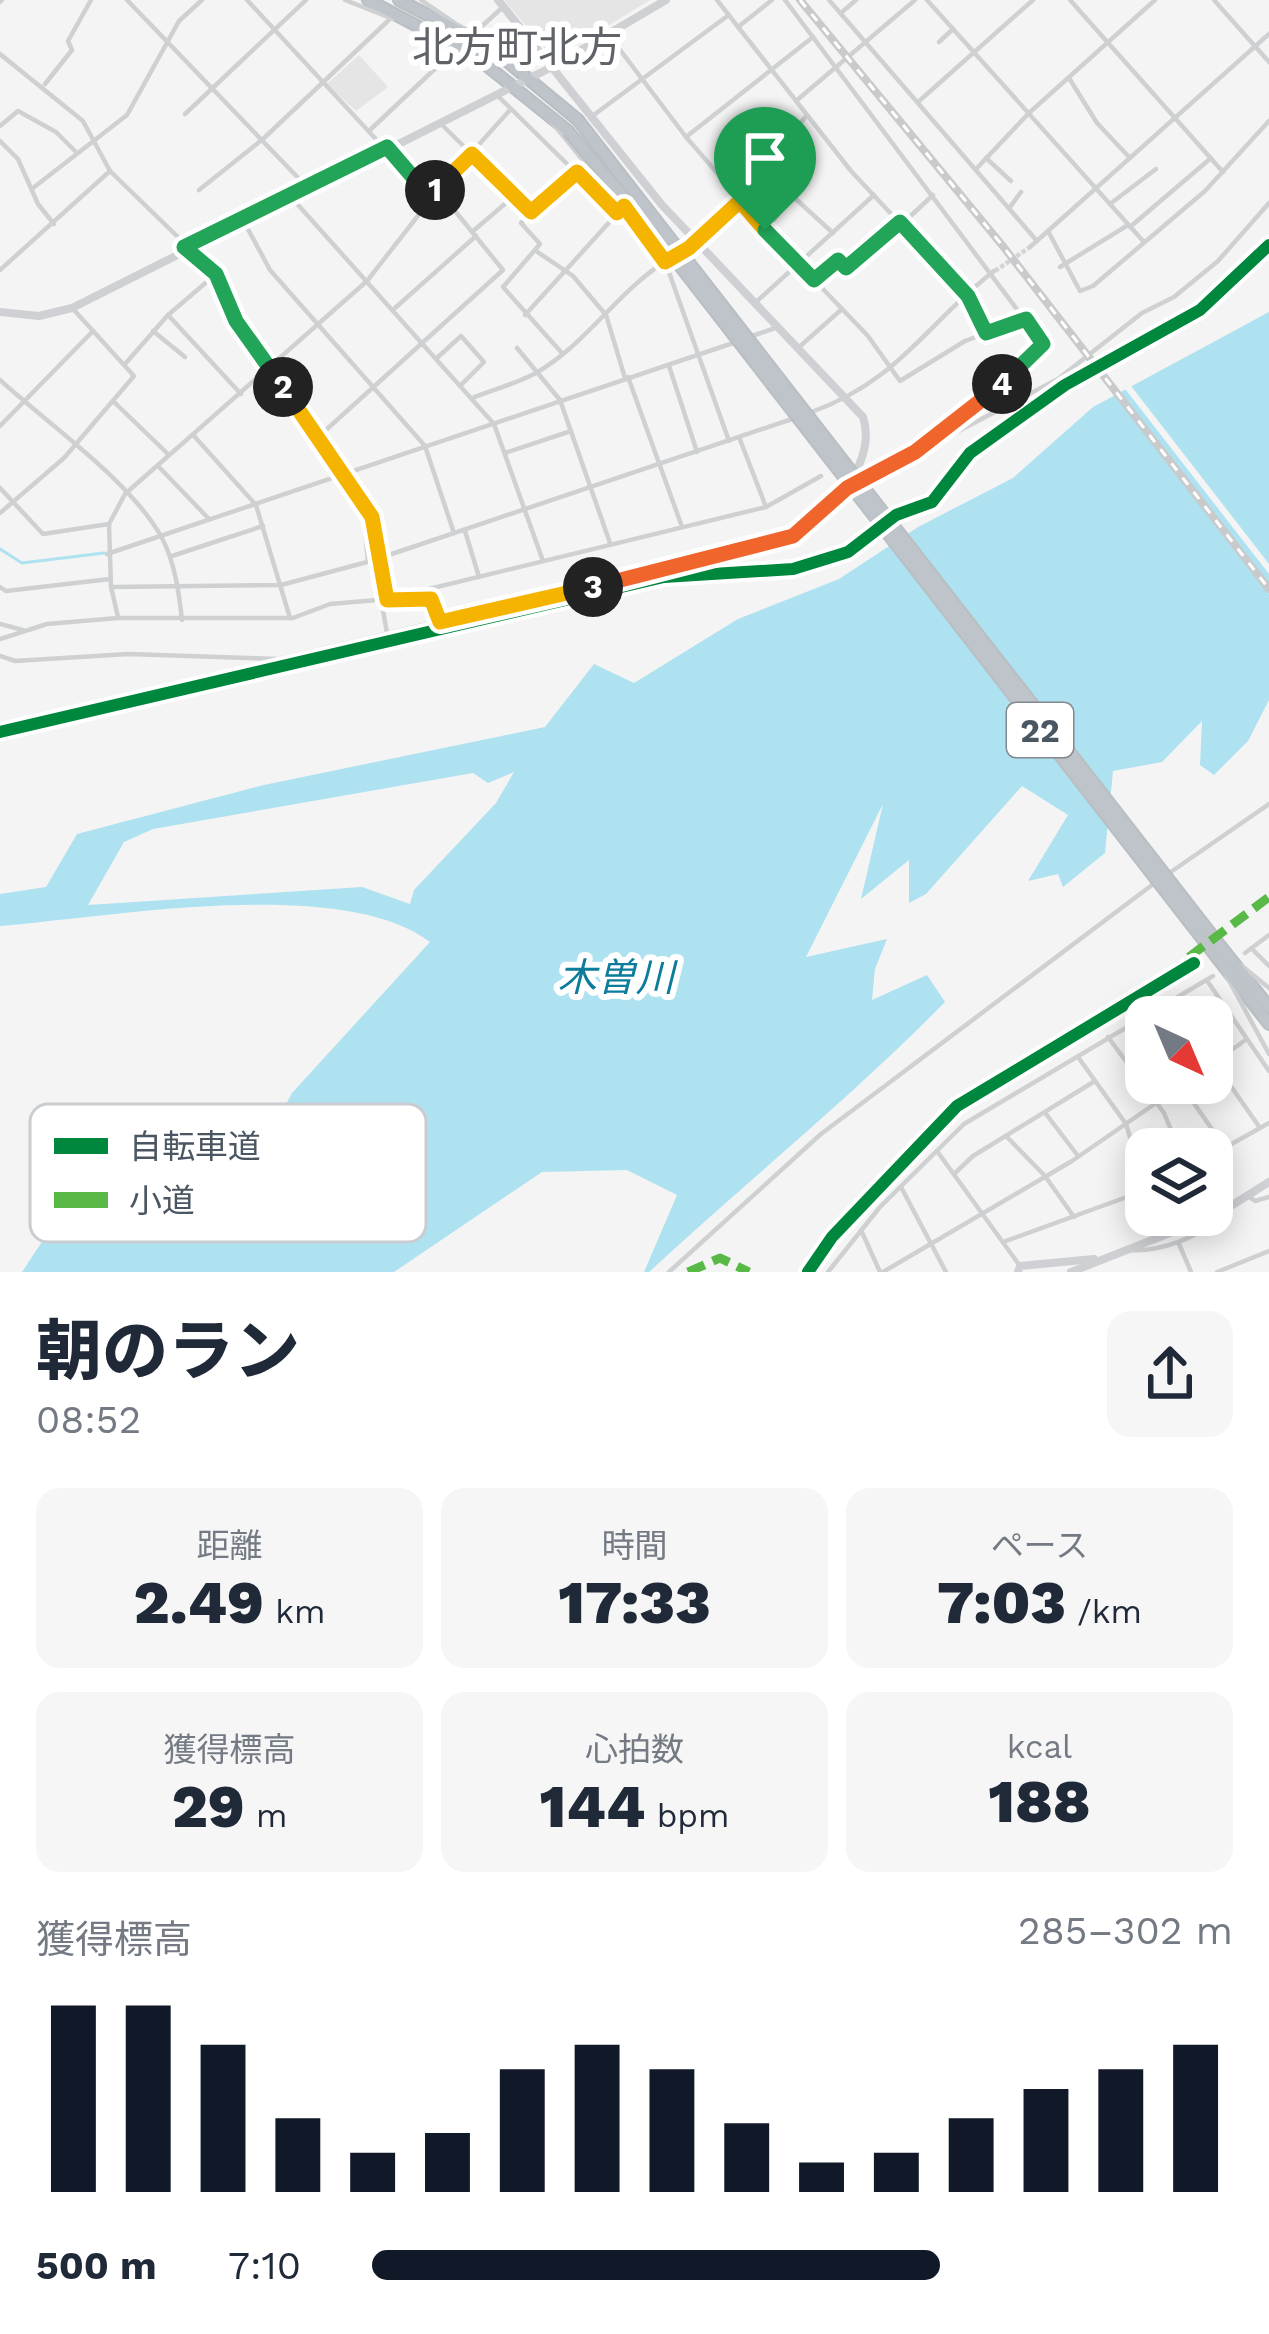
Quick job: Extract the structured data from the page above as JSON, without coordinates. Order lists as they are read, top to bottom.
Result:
{
  "streets": {
    "highway": ["22"]
  },
  "districts": ["北方町北方"],
  "water": ["木曽川"],
  "legend": ["自転車道", "小道"],
  "north": "bottom right",
  "page": {
    "pins": [
      "1",
      "4",
      "2",
      "3"
    ],
    "heading": ["朝のラン", "08:52"],
    "stats": [
      ["距離", "2.49 km"],
      ["時間", "17:33"],
      ["ペース", "7:03 /km"],
      ["獲得標高", "29 m"],
      ["心拍数", "144 bpm"],
      ["kcal", "188"]
    ],
    "chart": ["獲得標高", "285–302 m"],
    "list": [
      {
        "name": "500 m",
        "note": "7:10"
      }
    ]
  }
}
